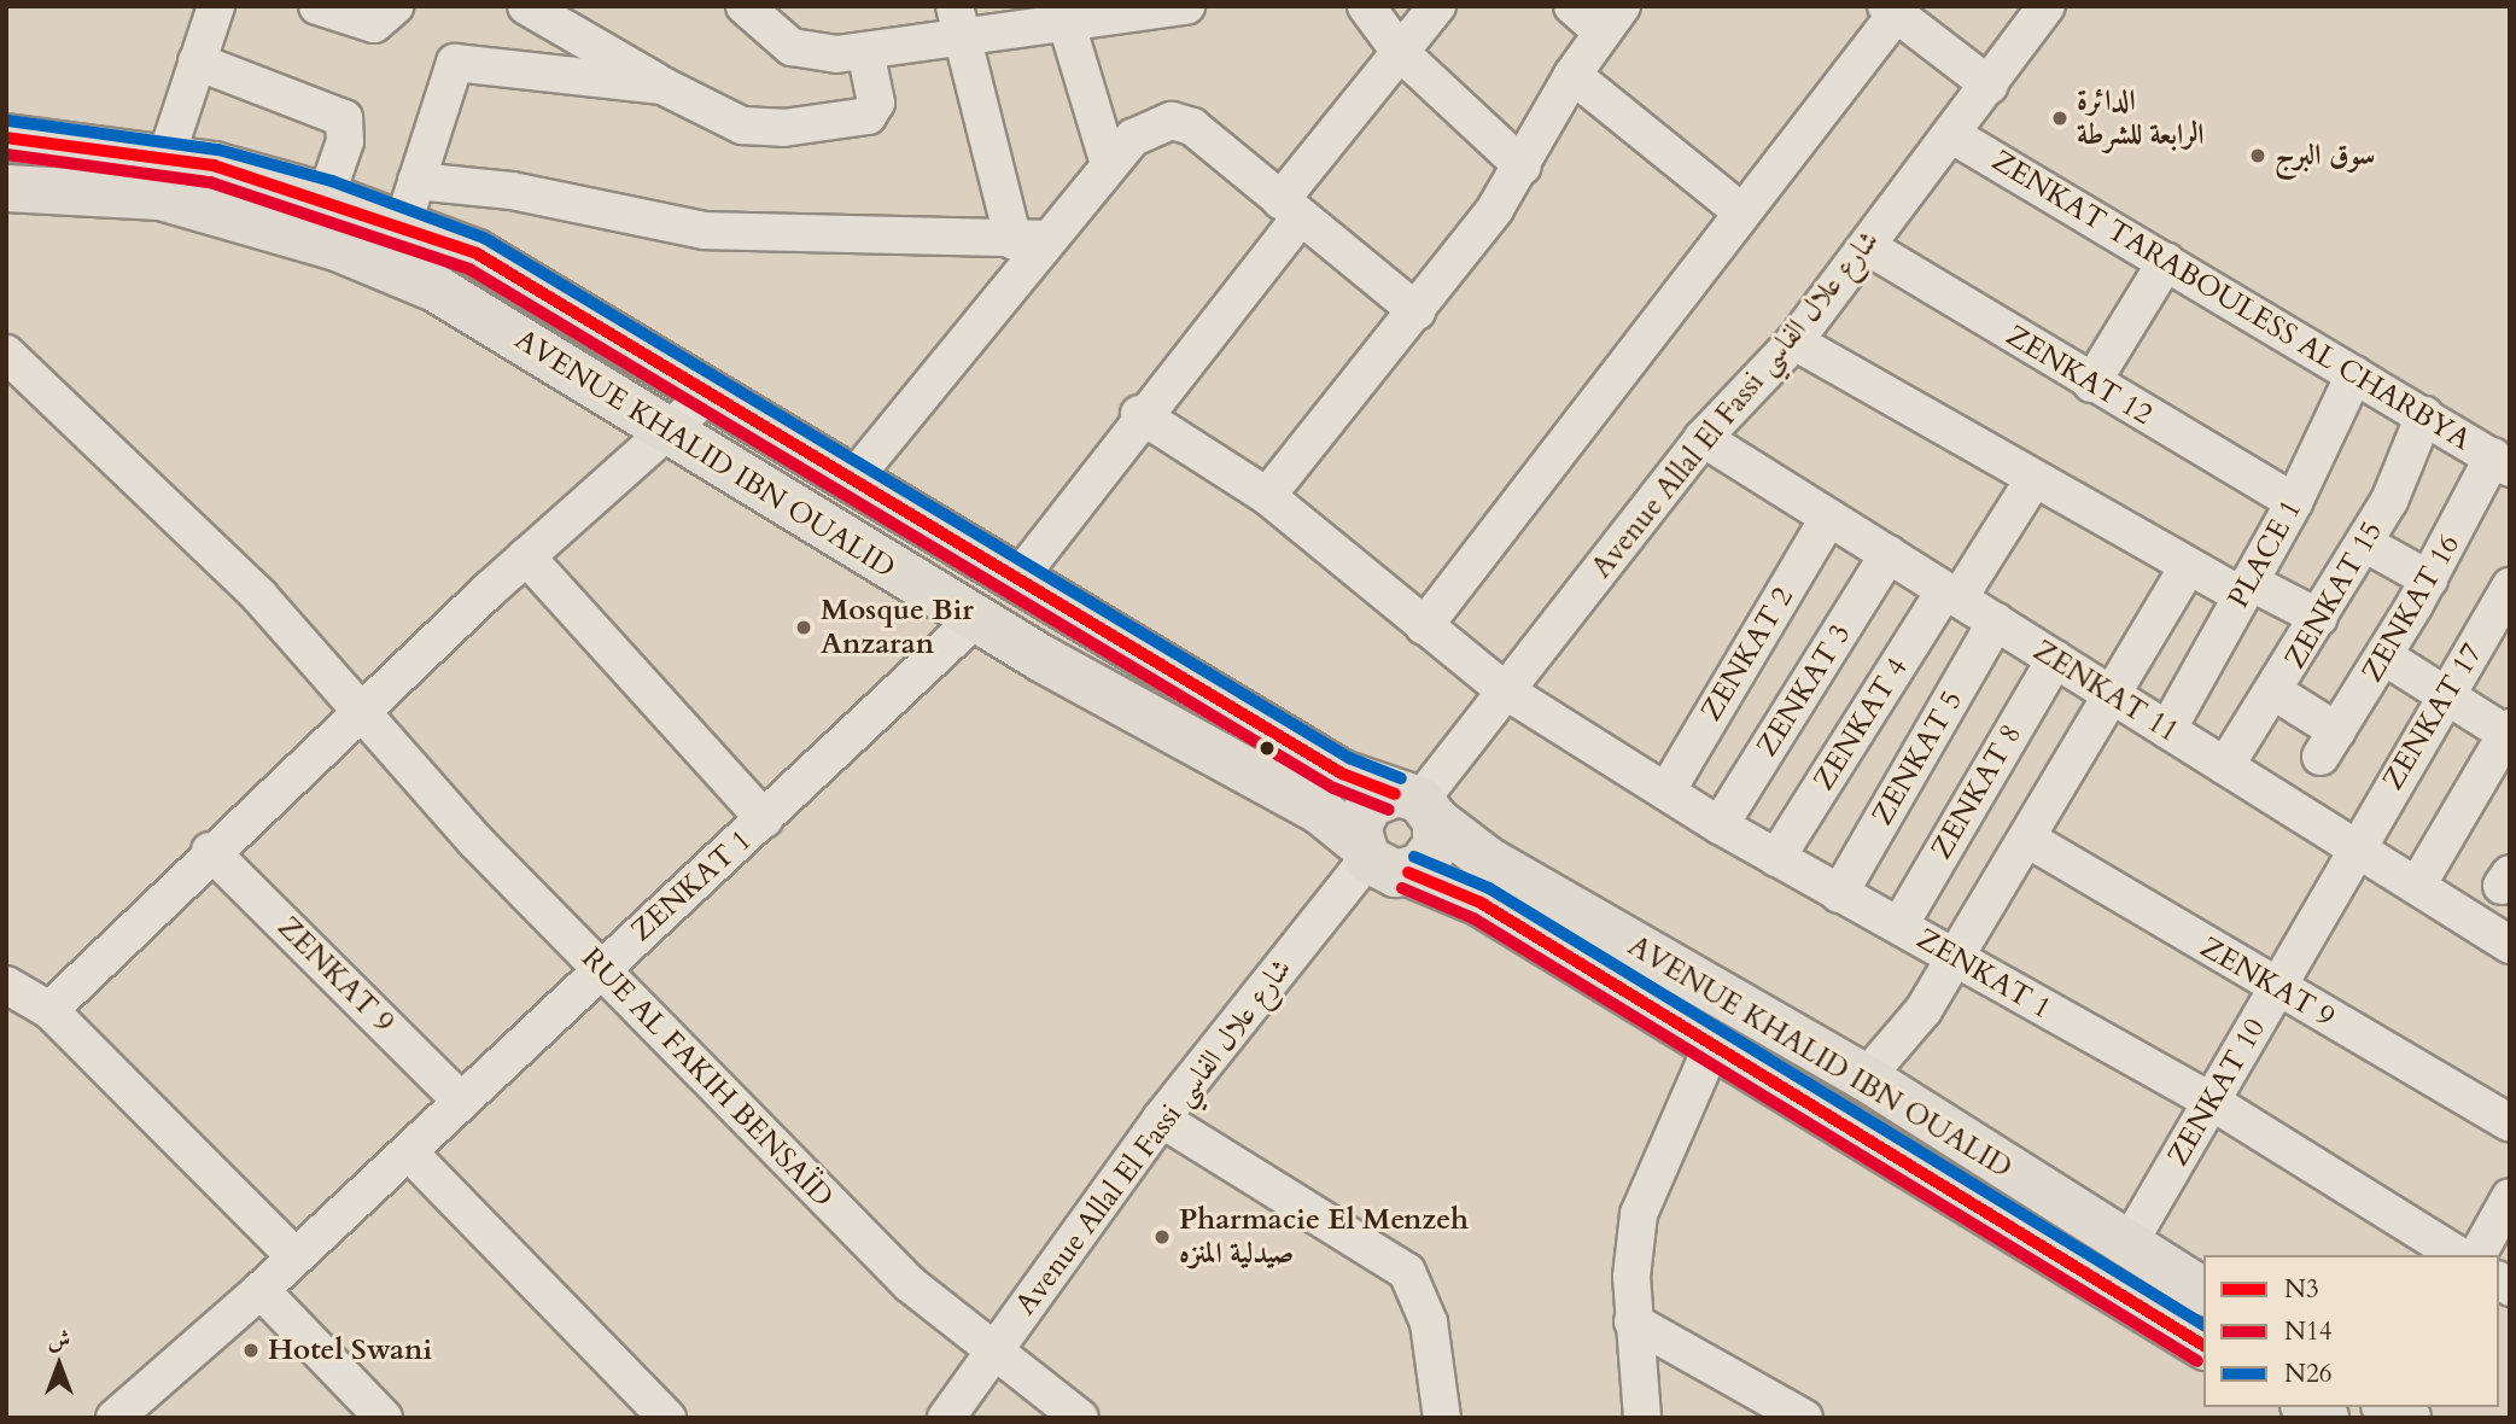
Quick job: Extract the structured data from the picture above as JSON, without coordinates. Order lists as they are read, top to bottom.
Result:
{
  "streets": {
    "main road": ["AVENUE KHALID IBN OUALID"],
    "street": [
      "ZENKAT TARABOULESS AL CHARBYA",
      "ZENKAT 12",
      "Avenue Allal El Fassi شارع علال الفاسي",
      "PLACE 1",
      "ZENKAT 15",
      "ZENKAT 16",
      "ZENKAT 2",
      "ZENKAT 3",
      "ZENKAT 11",
      "ZENKAT 17",
      "ZENKAT 4",
      "ZENKAT 5",
      "ZENKAT 8",
      "ZENKAT 1",
      "ZENKAT 9",
      "RUE AL FAKIH BENSAÏD",
      "ZENKAT 10"
    ]
  },
  "crossings": [
    ["ZENKAT TARABOULESS AL CHARBYA", "Avenue Allal El Fassi شارع علال الفاسي"],
    ["ZENKAT TARABOULESS AL CHARBYA", "PLACE 1"],
    ["ZENKAT TARABOULESS AL CHARBYA", "ZENKAT 15"],
    ["ZENKAT TARABOULESS AL CHARBYA", "ZENKAT 16"],
    ["ZENKAT 12", "Avenue Allal El Fassi شارع علال الفاسي"],
    ["ZENKAT 12", "PLACE 1"],
    ["Avenue Allal El Fassi شارع علال الفاسي", "AVENUE KHALID IBN OUALID"],
    ["Avenue Allal El Fassi شارع علال الفاسي", "ZENKAT 11"],
    ["Avenue Allal El Fassi شارع علال الفاسي", "ZENKAT 1"],
    ["Avenue Allal El Fassi شارع علال الفاسي", "RUE AL FAKIH BENSAÏD"],
    ["AVENUE KHALID IBN OUALID", "ZENKAT 1"],
    ["AVENUE KHALID IBN OUALID", "ZENKAT 10"],
    ["PLACE 1", "ZENKAT 11"],
    ["ZENKAT 15", "ZENKAT 16"],
    ["ZENKAT 15", "ZENKAT 11"],
    ["ZENKAT 2", "ZENKAT 11"],
    ["ZENKAT 2", "ZENKAT 1"],
    ["ZENKAT 3", "ZENKAT 11"],
    ["ZENKAT 3", "ZENKAT 1"],
    ["ZENKAT 11", "ZENKAT 17"],
    ["ZENKAT 11", "ZENKAT 4"],
    ["ZENKAT 11", "ZENKAT 5"],
    ["ZENKAT 11", "ZENKAT 8"],
    ["ZENKAT 11", "ZENKAT 10"],
    ["ZENKAT 17", "ZENKAT 10"],
    ["ZENKAT 4", "ZENKAT 1"],
    ["ZENKAT 5", "ZENKAT 1"],
    ["ZENKAT 8", "ZENKAT 1"],
    ["ZENKAT 1", "ZENKAT 9"],
    ["ZENKAT 1", "RUE AL FAKIH BENSAÏD"],
    ["ZENKAT 1", "ZENKAT 10"],
    ["ZENKAT 9", "ZENKAT 10"]
  ],
  "places": [
    "الدائرة الرابعة للشرطة",
    "سوق البرج",
    "Mosque Bir Anzaran",
    "Pharmacie El Menzeh صيدلية المنزه",
    "Hotel Swani"
  ],
  "lines": ["transit line N26", "transit line N3", "transit line N14"],
  "legend": ["N3", "N14", "N26"],
  "north": "top"
}
